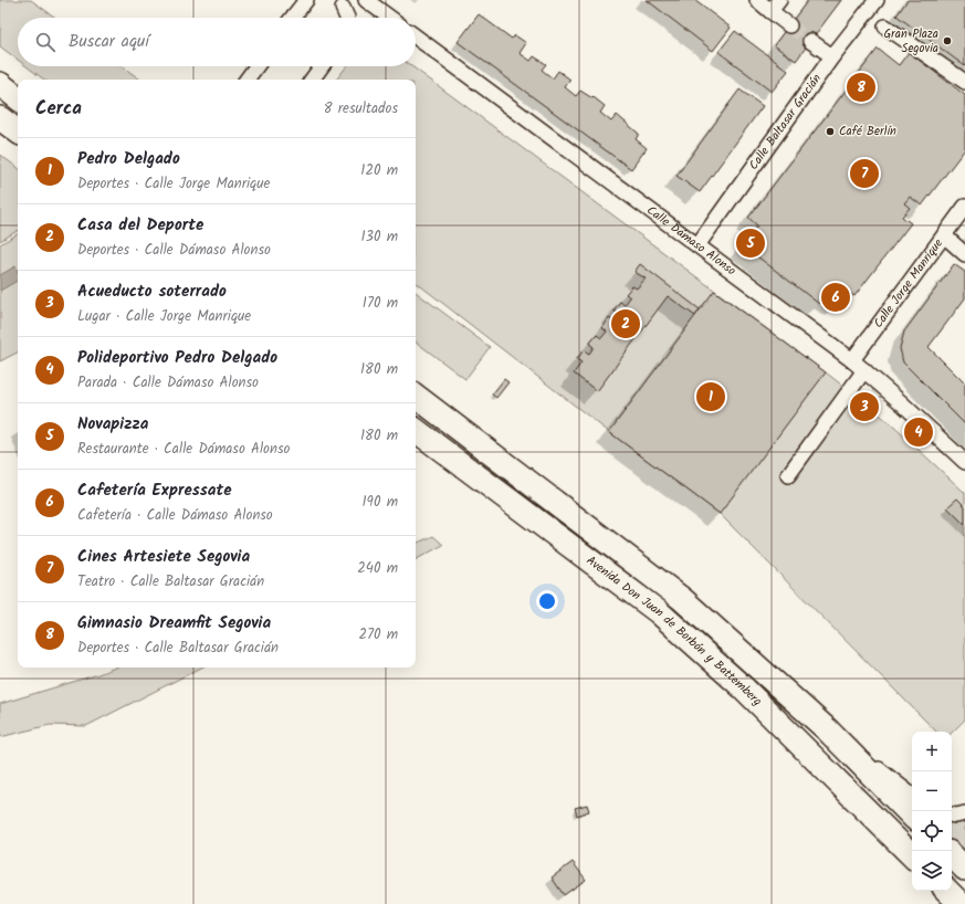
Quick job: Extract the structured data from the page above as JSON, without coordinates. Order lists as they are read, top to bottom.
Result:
{
  "streets": {
    "main road": ["Avenida Don Juan de Borbón y Battemberg"],
    "street": ["Calle Baltasar Gracián", "Calle Dámaso Alonso", "Calle Jorge Manrique"]
  },
  "crossings": [
    ["Calle Baltasar Gracián", "Calle Dámaso Alonso"],
    ["Calle Dámaso Alonso", "Calle Jorge Manrique"]
  ],
  "places": ["Gran Plaza Segovia", "Café Berlín"],
  "page": {
    "search": "Buscar aquí",
    "pins": [
      "8",
      "7",
      "5",
      "6",
      "2",
      "1",
      "3",
      "4"
    ],
    "heading": ["Cerca", "8 resultados"],
    "list": [
      {
        "mark": "1",
        "name": "Pedro Delgado",
        "note": "Deportes · Calle Jorge Manrique",
        "value": "120 m"
      },
      {
        "mark": "2",
        "name": "Casa del Deporte",
        "note": "Deportes · Calle Dámaso Alonso",
        "value": "130 m"
      },
      {
        "mark": "3",
        "name": "Acueducto soterrado",
        "note": "Lugar · Calle Jorge Manrique",
        "value": "170 m"
      },
      {
        "mark": "4",
        "name": "Polideportivo Pedro Delgado",
        "note": "Parada · Calle Dámaso Alonso",
        "value": "180 m"
      },
      {
        "mark": "5",
        "name": "Novapizza",
        "note": "Restaurante · Calle Dámaso Alonso",
        "value": "180 m"
      },
      {
        "mark": "6",
        "name": "Cafetería Expressate",
        "note": "Cafetería · Calle Dámaso Alonso",
        "value": "190 m"
      },
      {
        "mark": "7",
        "name": "Cines Artesiete Segovia",
        "note": "Teatro · Calle Baltasar Gracián",
        "value": "240 m"
      },
      {
        "mark": "8",
        "name": "Gimnasio Dreamfit Segovia",
        "note": "Deportes · Calle Baltasar Gracián",
        "value": "270 m"
      }
    ],
    "map_buttons": ["+", "−"]
  }
}
